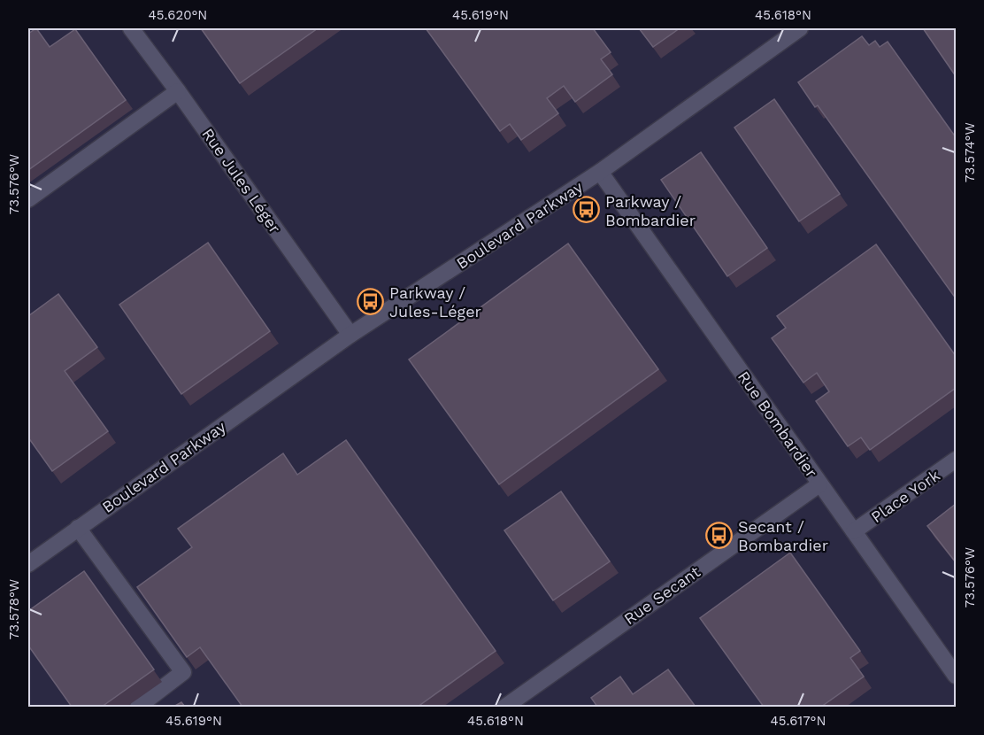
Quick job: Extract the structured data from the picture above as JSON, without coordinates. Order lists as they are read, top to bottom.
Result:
{
  "streets": {
    "street": [
      "Rue Jules Léger",
      "Boulevard Parkway",
      "Rue Bombardier",
      "Place York",
      "Rue Secant"
    ]
  },
  "crossings": [
    ["Rue Jules Léger", "Boulevard Parkway"],
    ["Boulevard Parkway", "Rue Bombardier"],
    ["Rue Bombardier", "Place York"],
    ["Rue Bombardier", "Rue Secant"]
  ],
  "places": {
    "bus stop": ["Parkway / Bombardier", "Parkway / Jules-Léger", "Secant / Bombardier"]
  },
  "coordinates": [
    "45.620°N",
    "45.619°N",
    "45.618°N",
    "73.574°W",
    "73.576°W",
    "73.578°W",
    "45.617°N"
  ]
}
